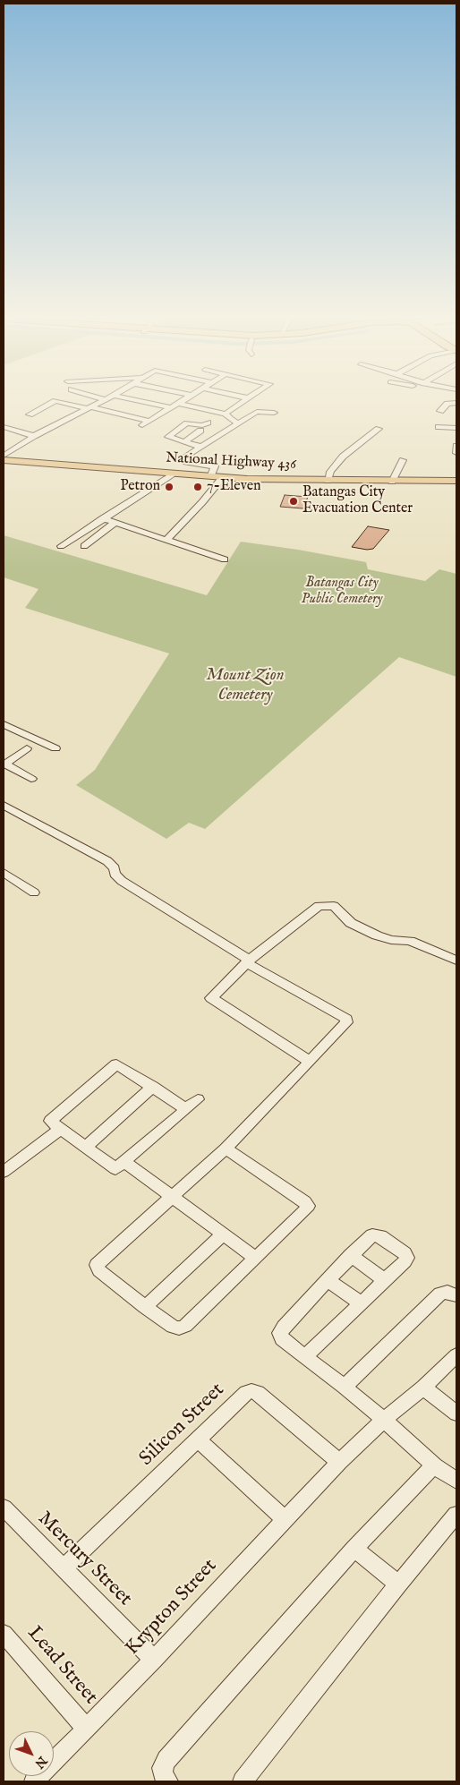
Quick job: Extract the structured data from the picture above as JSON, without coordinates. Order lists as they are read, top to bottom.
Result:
{
  "streets": {
    "main road": ["National Highway 436"],
    "street": [
      "Silicon Street",
      "Mercury Street",
      "Krypton Street",
      "Lead Street"
    ]
  },
  "crossings": [
    ["Silicon Street", "Mercury Street"],
    ["Silicon Street", "Krypton Street"],
    ["Mercury Street", "Krypton Street"],
    ["Krypton Street", "Lead Street"]
  ],
  "parks": ["Batangas City Public Cemetery", "Mount Zion Cemetery"],
  "places": ["Petron", "7-Eleven", "Batangas City Evacuation Center"],
  "north": "bottom right"
}
